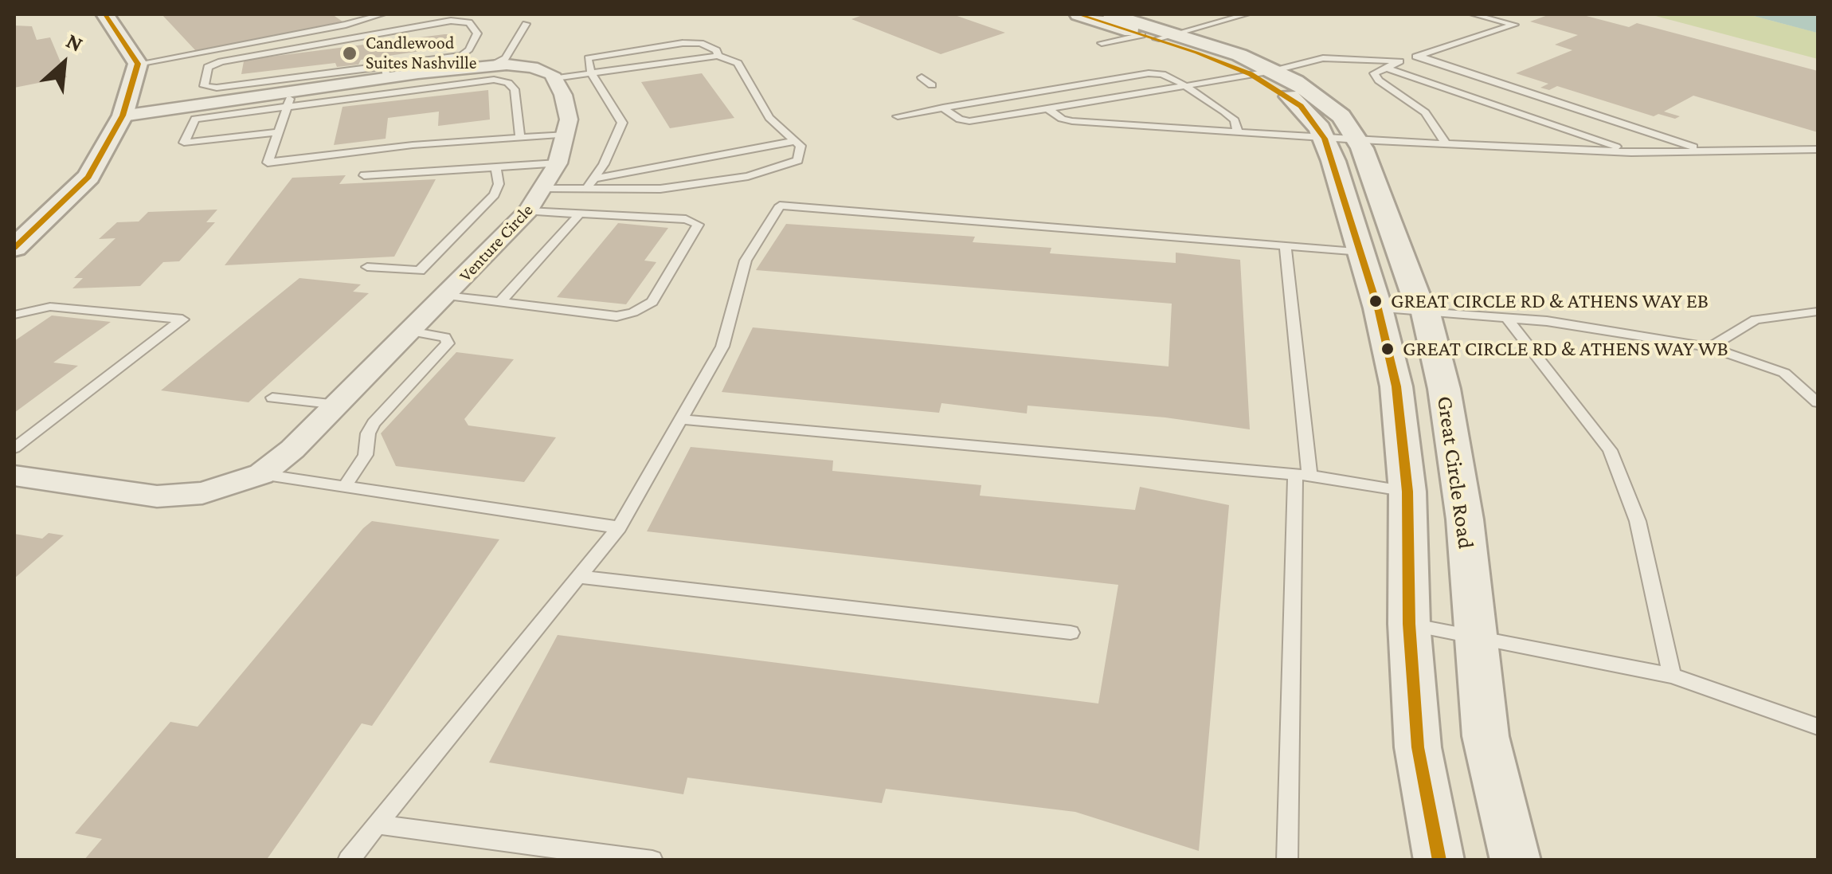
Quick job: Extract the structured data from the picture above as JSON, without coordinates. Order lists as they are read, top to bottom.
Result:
{
  "streets": {
    "street": ["Venture Circle", "Great Circle Road"]
  },
  "places": ["Candlewood Suites Nashville", "GREAT CIRCLE RD & ATHENS WAY EB", "GREAT CIRCLE RD & ATHENS WAY WB"],
  "north": "top right"
}
